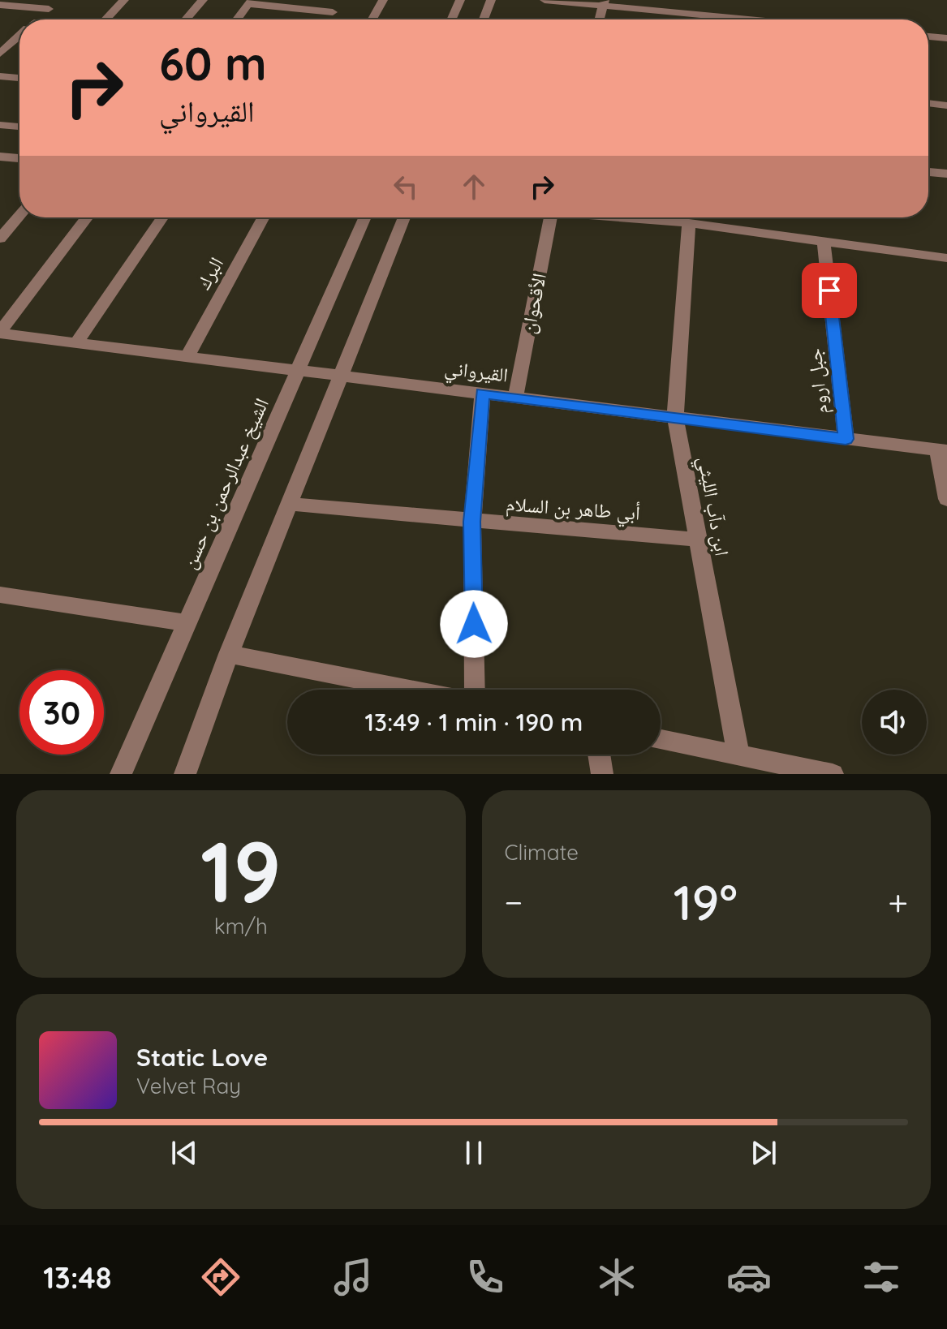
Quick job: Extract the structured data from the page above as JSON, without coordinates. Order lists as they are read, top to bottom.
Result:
{
  "streets": {
    "street": [
      "البرك",
      "الأقحوان",
      "القيرواني",
      "جبل اروم",
      "الشيخ عبدالرحمن بن حسن",
      "ابن دآب الليثي",
      "أبي طاهر بن السلام"
    ]
  },
  "crossings": [
    ["البرك", "القيرواني"],
    ["الأقحوان", "القيرواني"],
    ["القيرواني", "جبل اروم"],
    ["القيرواني", "الشيخ عبدالرحمن بن حسن"],
    ["القيرواني", "ابن دآب الليثي"],
    ["ابن دآب الليثي", "أبي طاهر بن السلام"]
  ],
  "page": {
    "turn": ["60 m", "القيرواني"],
    "limit": "30",
    "trip": "13:49 · 1 min · 190 m",
    "tile": [
      ["19", "km/h"],
      "Climate"
    ],
    "heat": ["−", "19°", "+"],
    "song": ["Static Love", "Velvet Ray"],
    "tabs": "13:48"
  }
}
